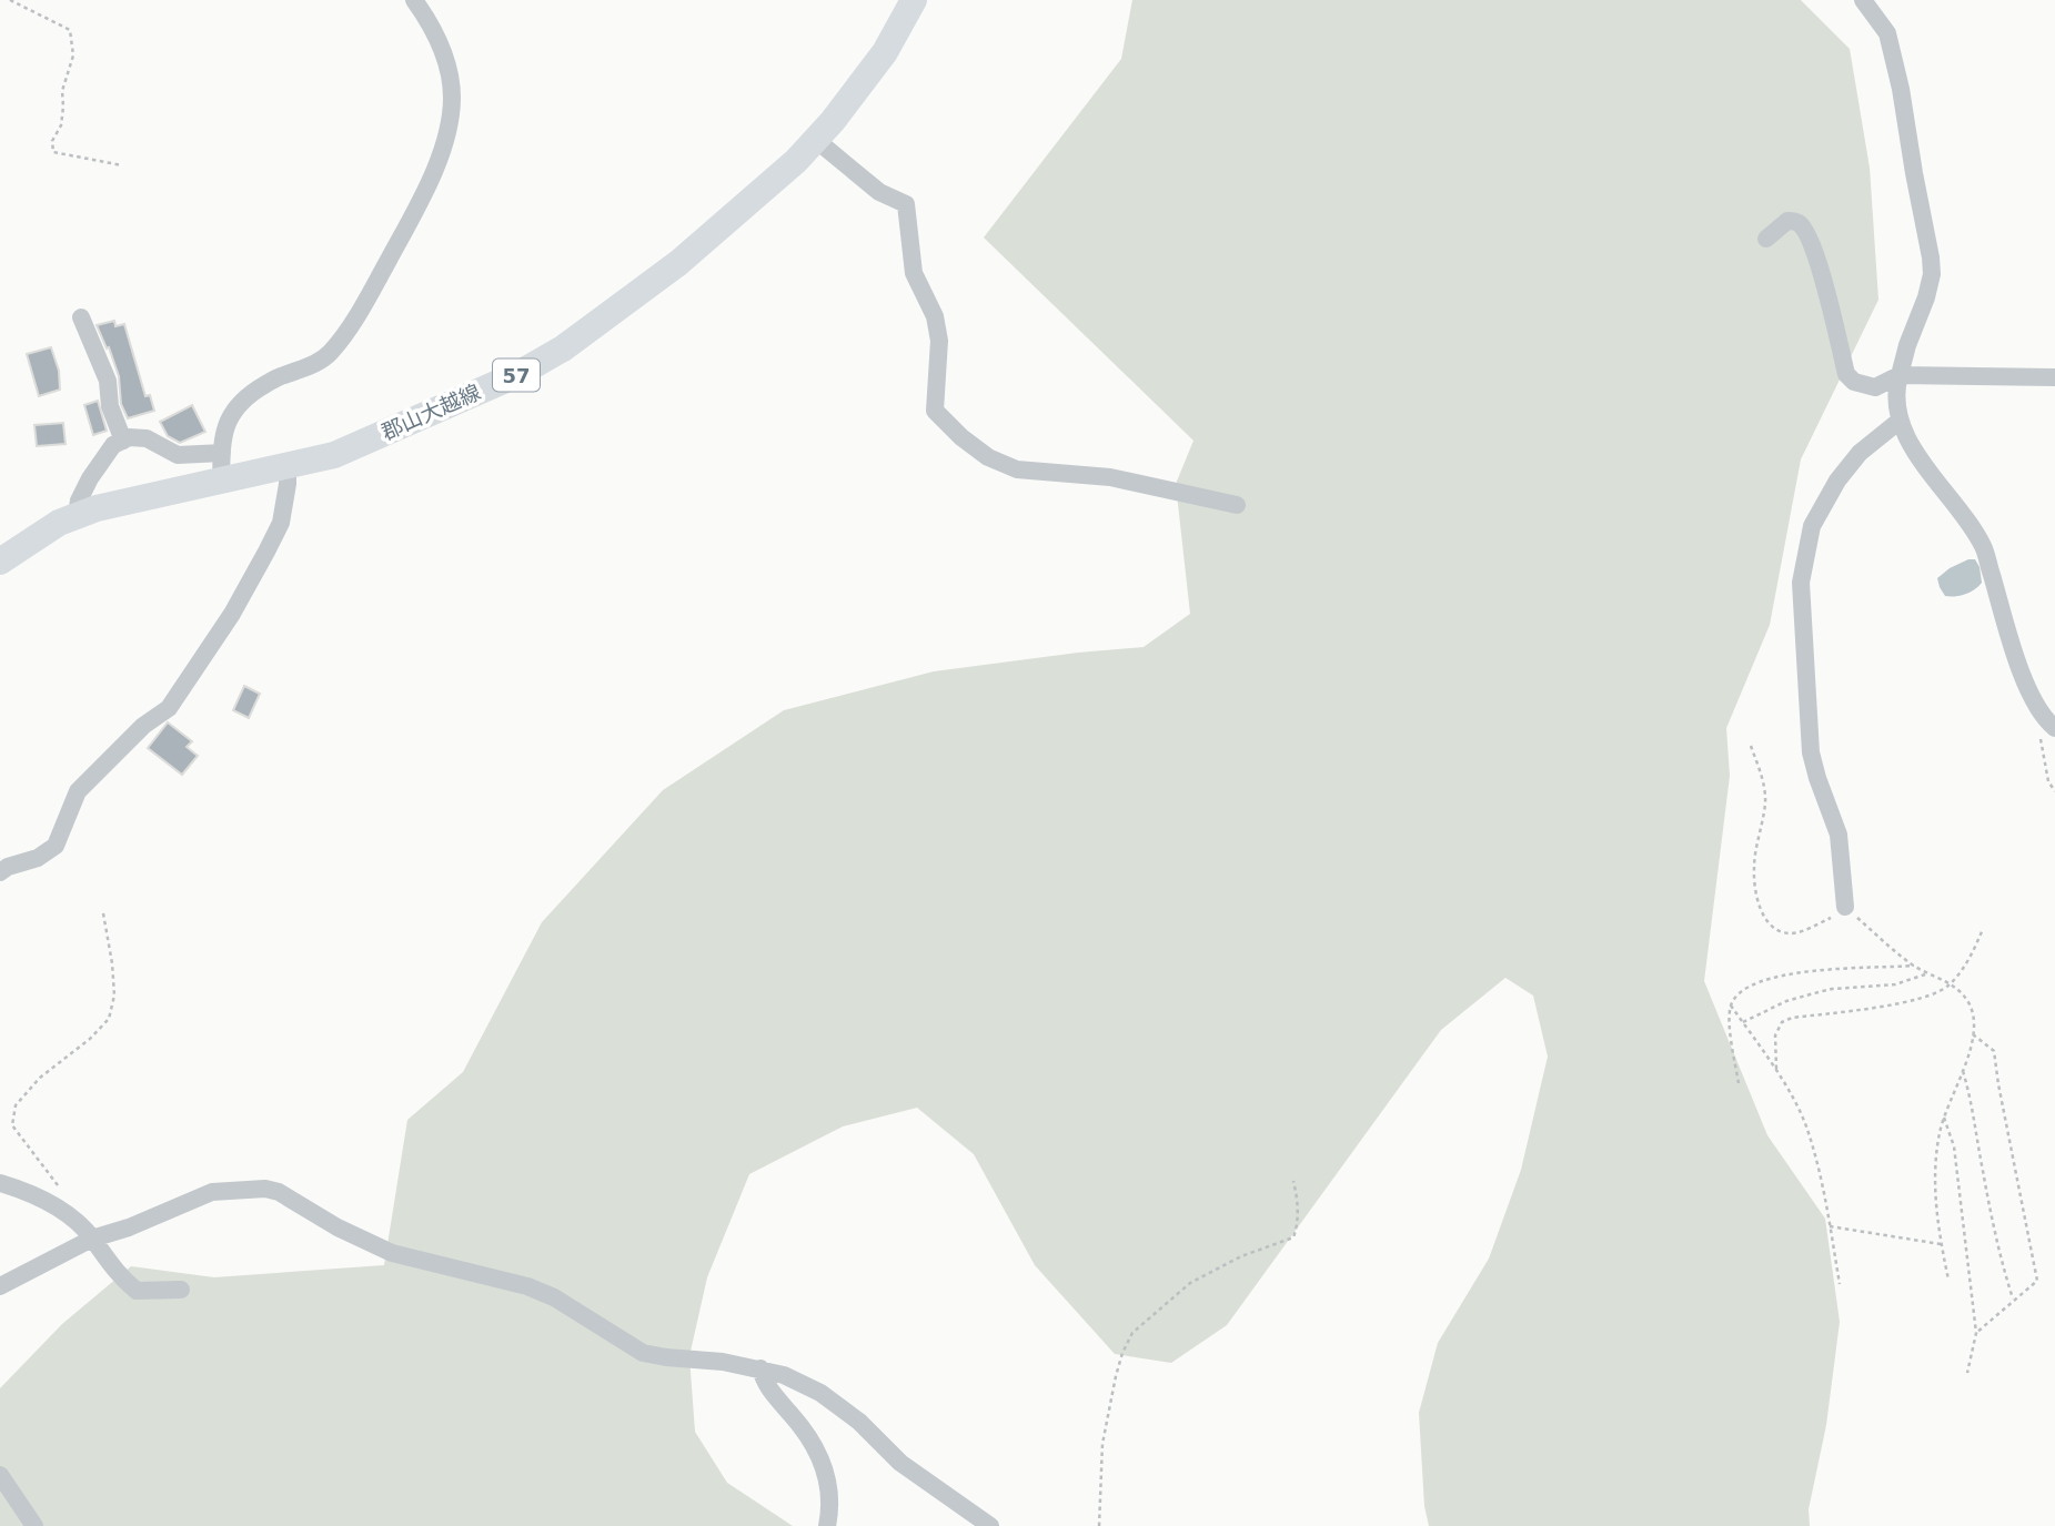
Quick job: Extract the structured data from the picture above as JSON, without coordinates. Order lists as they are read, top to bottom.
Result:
{
  "streets": {
    "main road": ["57", "郡山大越線"]
  }
}
